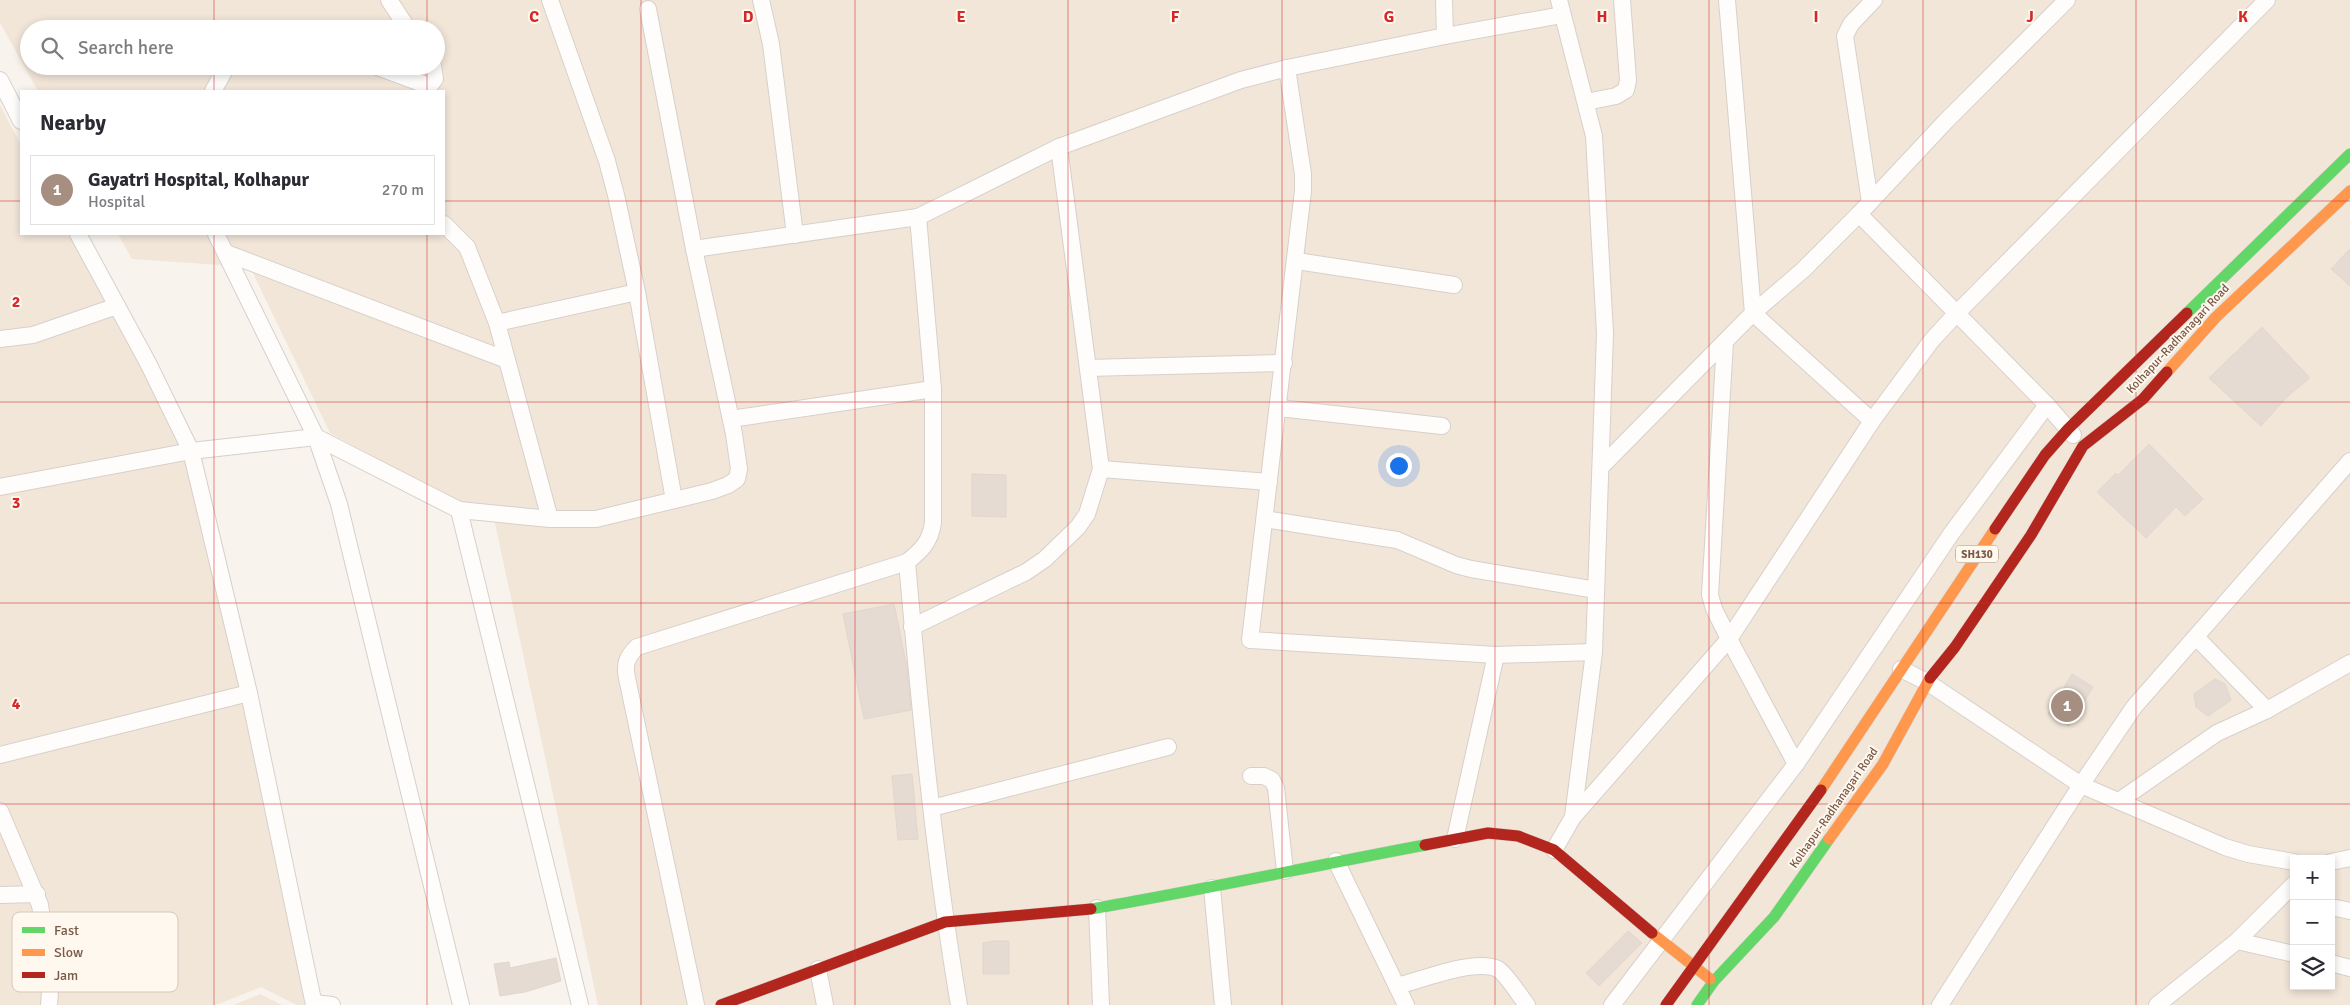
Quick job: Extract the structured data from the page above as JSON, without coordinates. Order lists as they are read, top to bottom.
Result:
{
  "streets": {
    "main road": ["Kolhapur-Radhanagari Road", "SH130"]
  },
  "legend": ["Fast", "Slow", "Jam"],
  "page": {
    "search": "Search here",
    "heading": "Nearby",
    "list": [
      {
        "mark": "1",
        "name": "Gayatri Hospital, Kolhapur",
        "note": "Hospital",
        "value": "270 m"
      }
    ],
    "pins": "1",
    "map_buttons": ["+", "−"]
  },
  "grid": {
    "columns": [
      "C",
      "D",
      "E",
      "F",
      "G",
      "H",
      "I",
      "J",
      "K"
    ],
    "rows": ["2", "3", "4"]
  }
}
